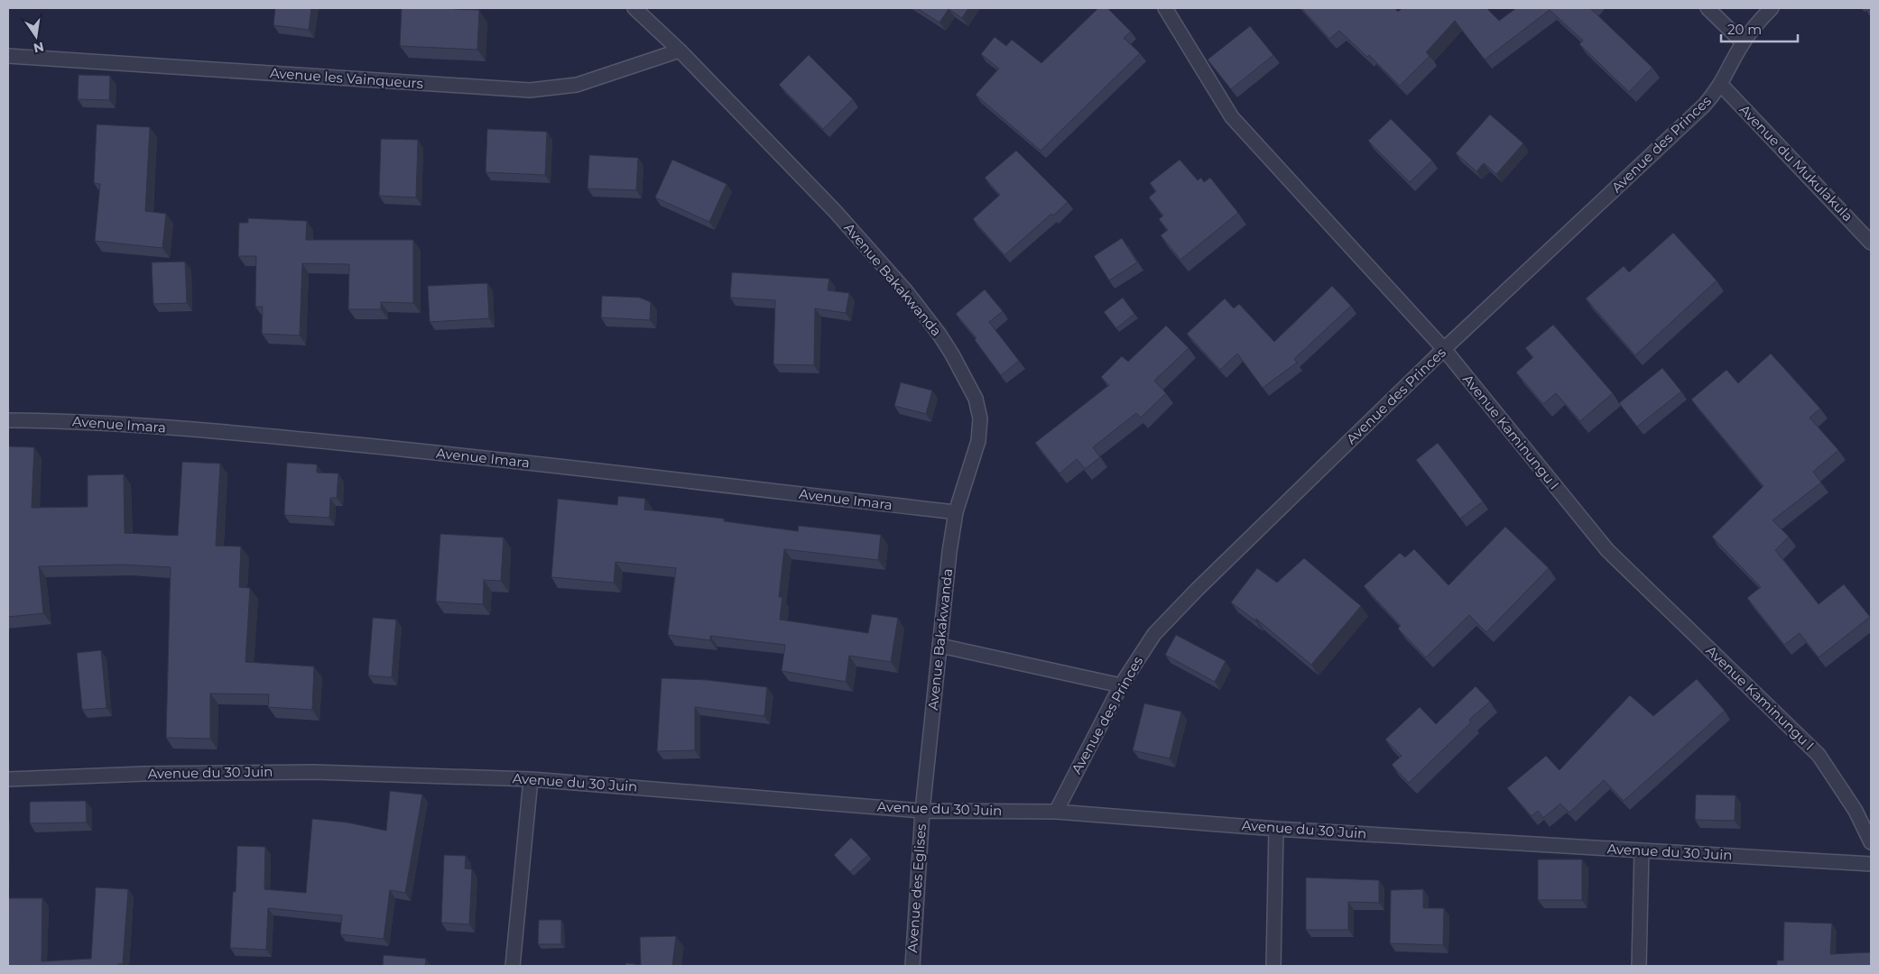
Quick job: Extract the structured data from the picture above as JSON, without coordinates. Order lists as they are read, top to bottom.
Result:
{
  "streets": {
    "street": [
      "Avenue les Vainqueurs",
      "Avenue des Princes",
      "Avenue du Mukulakula",
      "Avenue Bakakwanda",
      "Avenue Imara",
      "Avenue Kaminungu I",
      "Avenue du 30 Juin",
      "Avenue des Eglises"
    ]
  },
  "crossings": [
    ["Avenue les Vainqueurs", "Avenue Bakakwanda"],
    ["Avenue des Princes", "Avenue du Mukulakula"],
    ["Avenue des Princes", "Avenue Kaminungu I"],
    ["Avenue des Princes", "Avenue du 30 Juin"],
    ["Avenue Bakakwanda", "Avenue Imara"],
    ["Avenue Bakakwanda", "Avenue du 30 Juin"],
    ["Avenue Bakakwanda", "Avenue des Eglises"],
    ["Avenue du 30 Juin", "Avenue des Eglises"]
  ],
  "scale_bar": "20 m",
  "north": "bottom"
}
